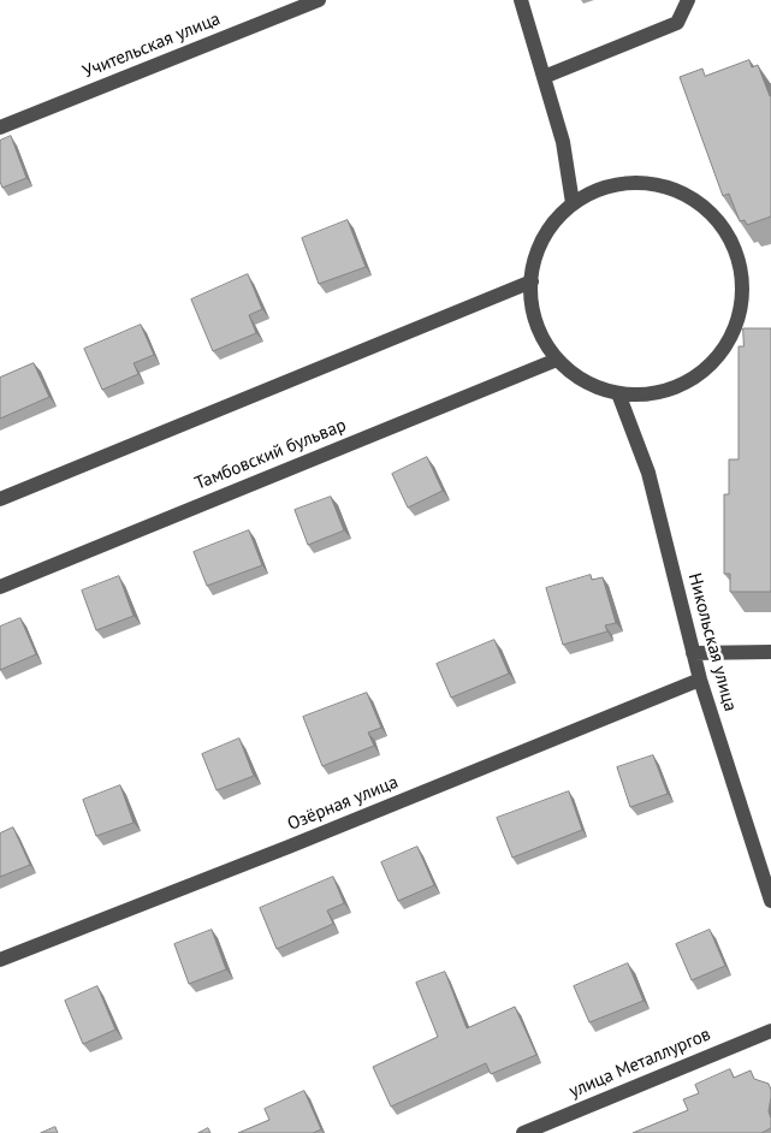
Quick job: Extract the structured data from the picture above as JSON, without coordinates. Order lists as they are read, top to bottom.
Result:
{
  "streets": {
    "street": [
      "Учительская улица",
      "Тамбовский бульвар",
      "Никольская улица",
      "Озёрная улица",
      "улица Металлургов"
    ]
  },
  "crossings": [
    ["Тамбовский бульвар", "Никольская улица"],
    ["Никольская улица", "Озёрная улица"]
  ]
}
